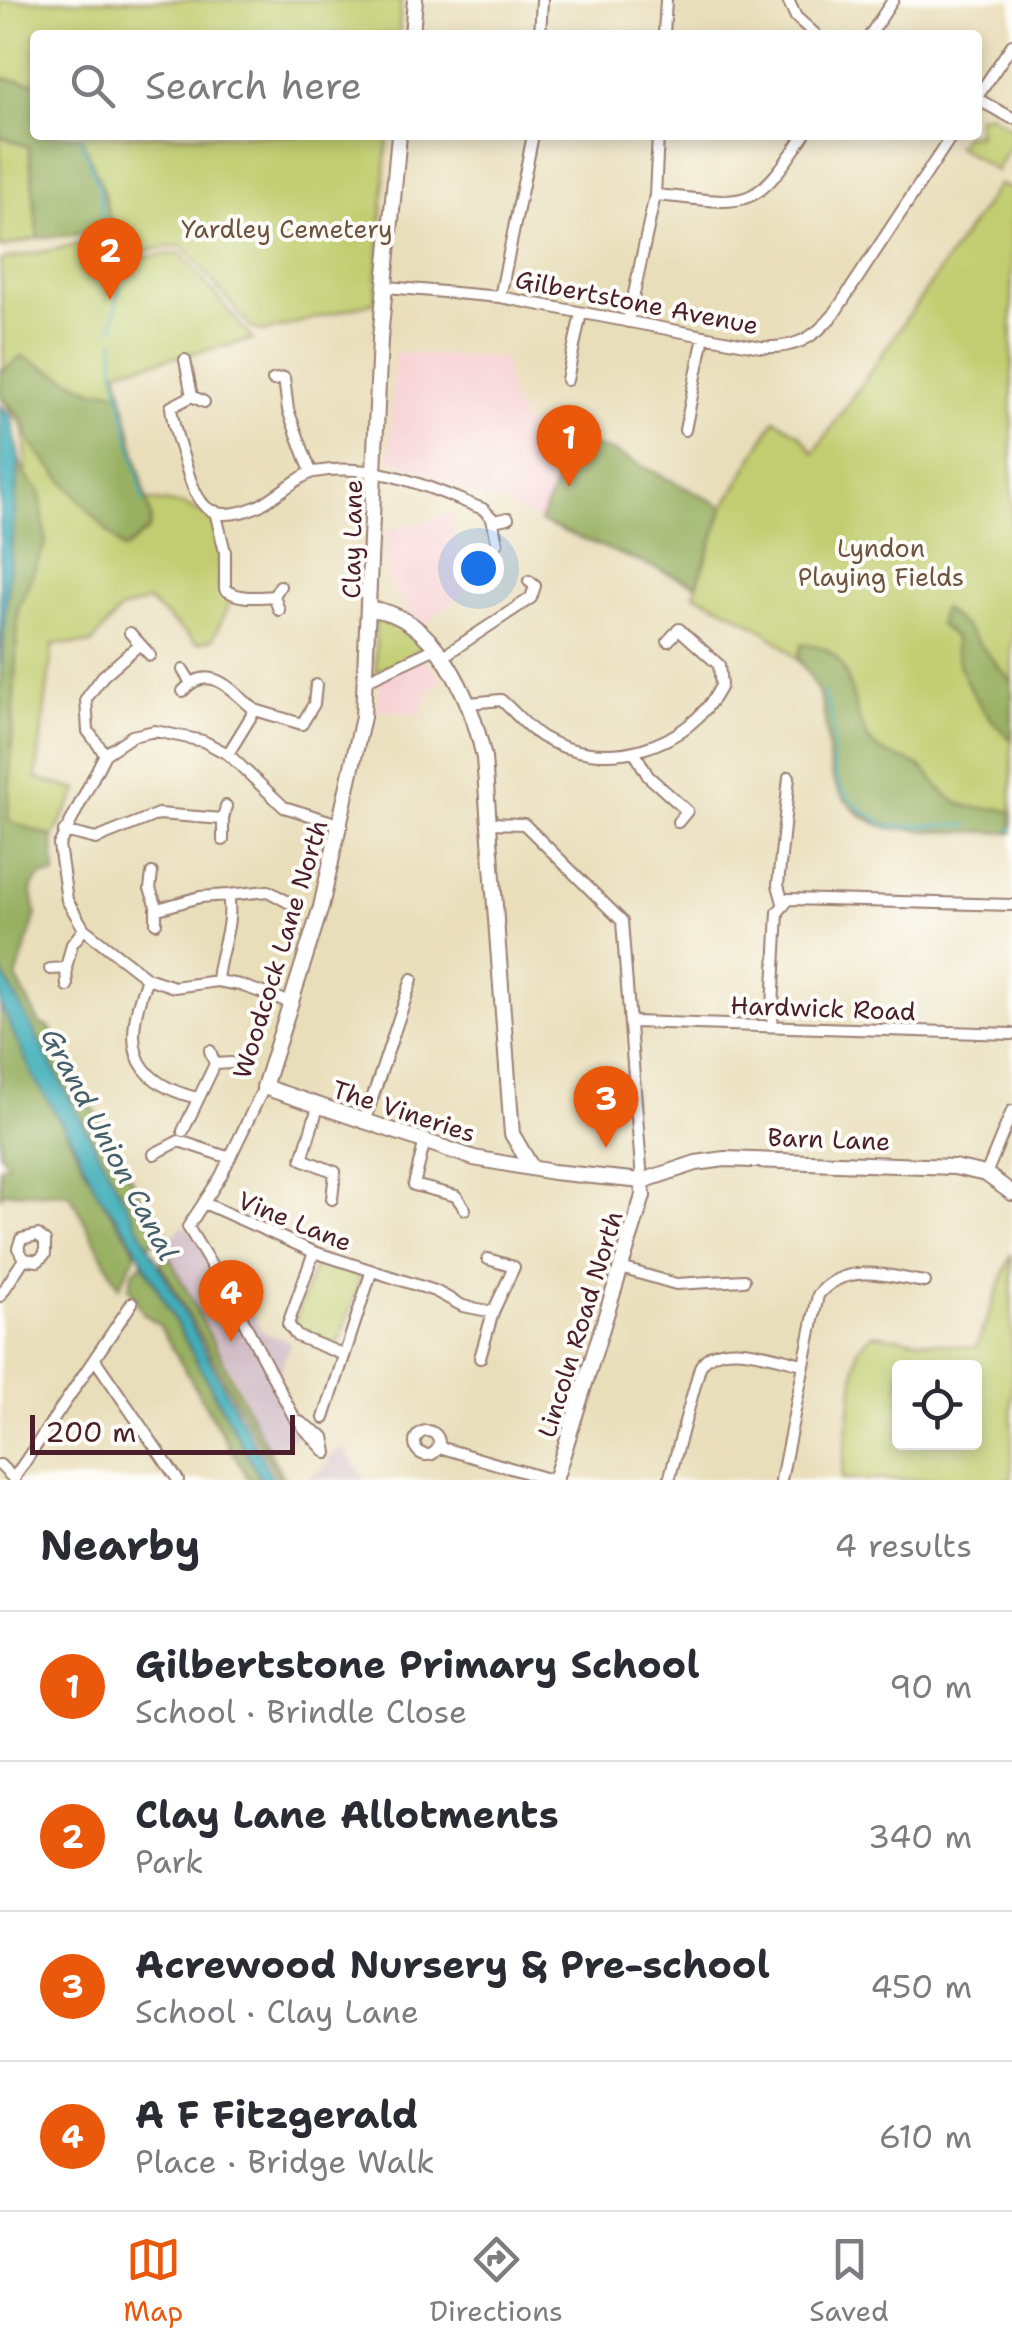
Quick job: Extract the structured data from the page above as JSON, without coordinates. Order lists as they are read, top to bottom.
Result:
{
  "streets": {
    "street": [
      "Gilbertstone Avenue",
      "Clay Lane",
      "Woodcock Lane North",
      "Hardwick Road",
      "The Vineries",
      "Barn Lane",
      "Vine Lane",
      "Lincoln Road North"
    ]
  },
  "crossings": [
    ["Gilbertstone Avenue", "Clay Lane"],
    ["Clay Lane", "Woodcock Lane North"],
    ["Clay Lane", "The Vineries"],
    ["Woodcock Lane North", "The Vineries"],
    ["Woodcock Lane North", "Vine Lane"],
    ["Barn Lane", "Lincoln Road North"]
  ],
  "water": ["Grand Union Canal"],
  "parks": ["Yardley Cemetery", "Lyndon Playing Fields"],
  "scale_bar": "200 m",
  "page": {
    "search": "Search here",
    "pins": [
      "2",
      "1",
      "3",
      "4"
    ],
    "scale": "200 m",
    "heading": ["Nearby", "4 results"],
    "list": [
      {
        "mark": "1",
        "name": "Gilbertstone Primary School",
        "note": "School · Brindle Close",
        "value": "90 m"
      },
      {
        "mark": "2",
        "name": "Clay Lane Allotments",
        "note": "Park",
        "value": "340 m"
      },
      {
        "mark": "3",
        "name": "Acrewood Nursery & Pre-school",
        "note": "School · Clay Lane",
        "value": "450 m"
      },
      {
        "mark": "4",
        "name": "A F Fitzgerald",
        "note": "Place · Bridge Walk",
        "value": "610 m"
      }
    ],
    "nav": ["Map", "Directions", "Saved"]
  }
}
